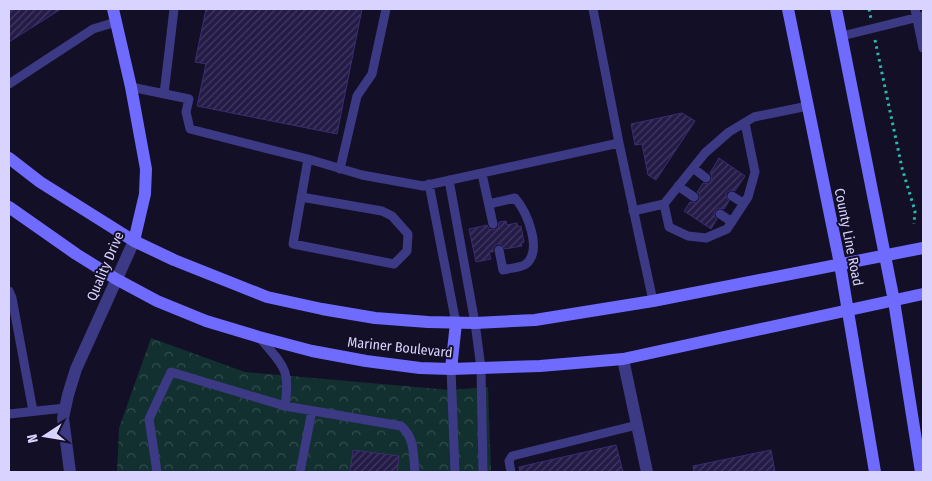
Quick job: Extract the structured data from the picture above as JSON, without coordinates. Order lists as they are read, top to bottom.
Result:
{
  "streets": {
    "main road": ["County Line Road", "Quality Drive", "Mariner Boulevard"]
  },
  "crossings": [
    ["County Line Road", "Mariner Boulevard"],
    ["Quality Drive", "Mariner Boulevard"]
  ],
  "north": "left"
}
